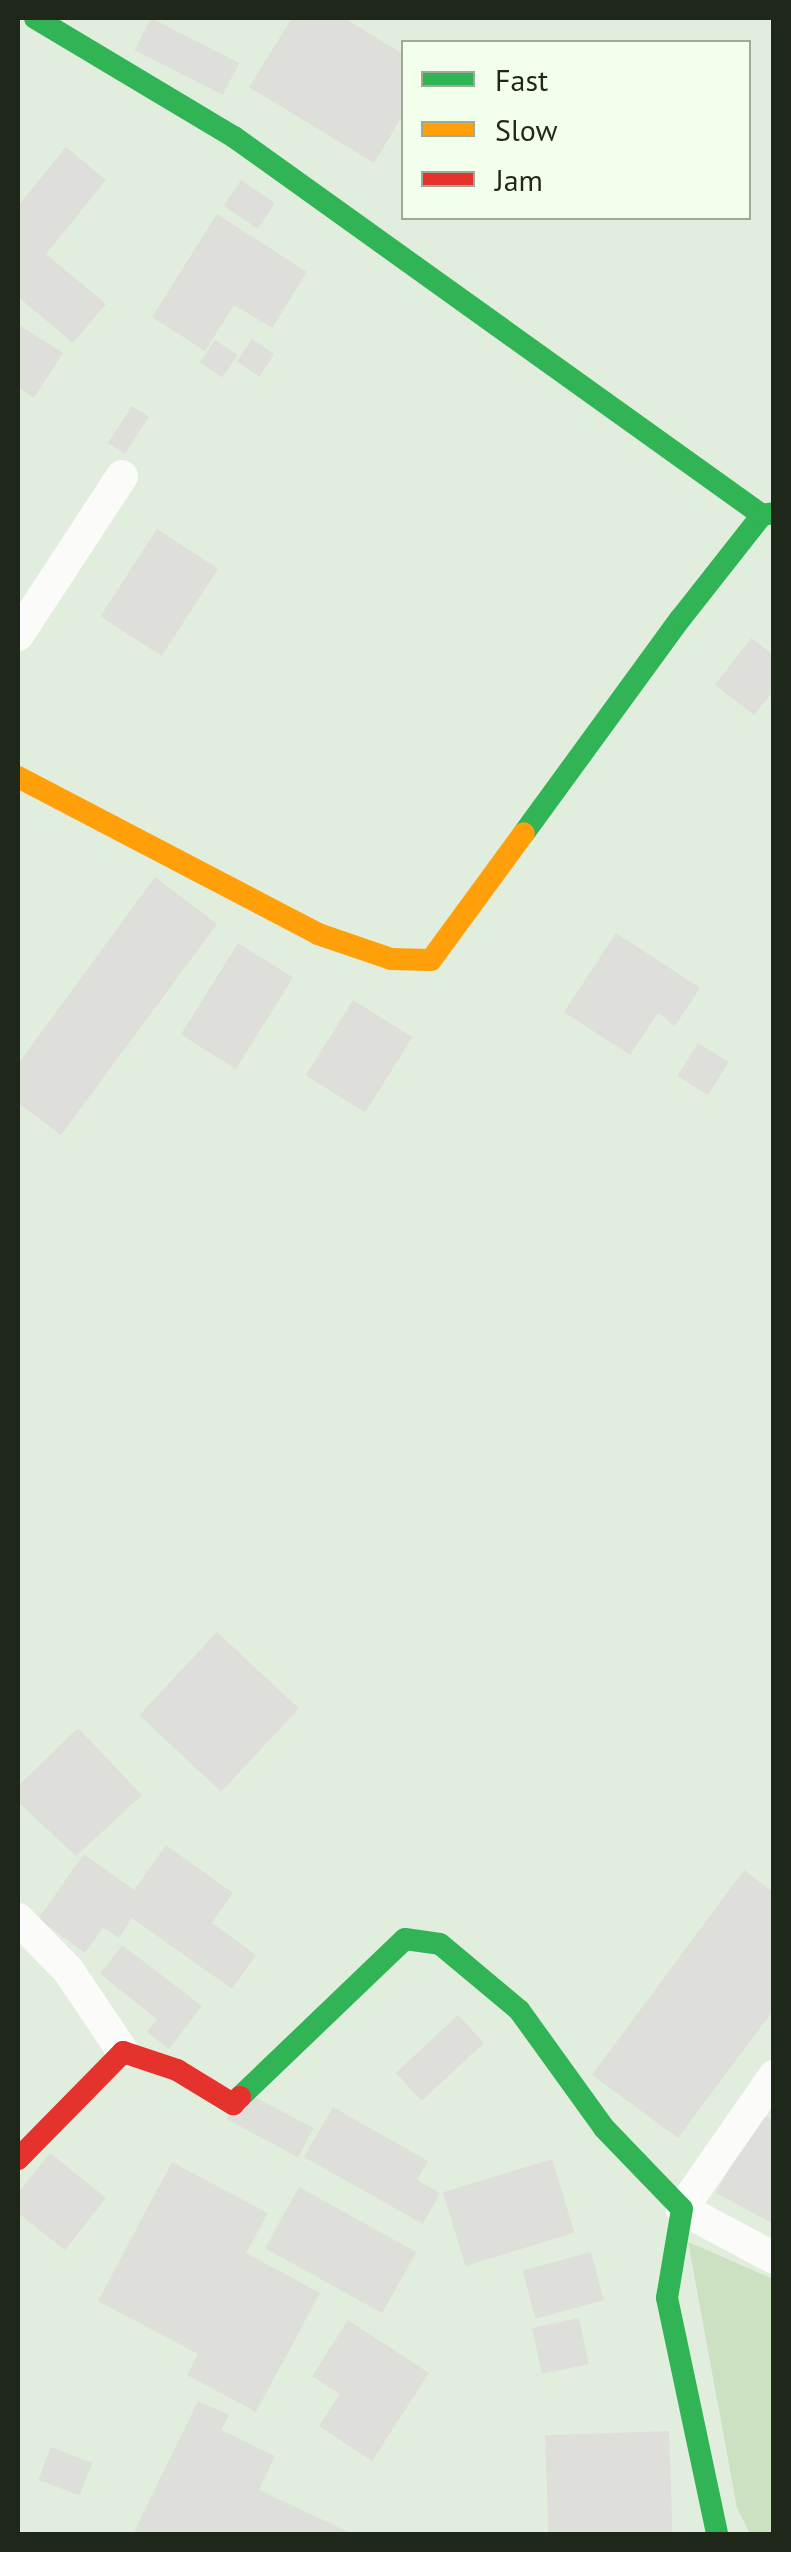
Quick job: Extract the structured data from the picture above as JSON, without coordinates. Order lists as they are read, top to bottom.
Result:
{
  "legend": ["Fast", "Slow", "Jam"]
}
